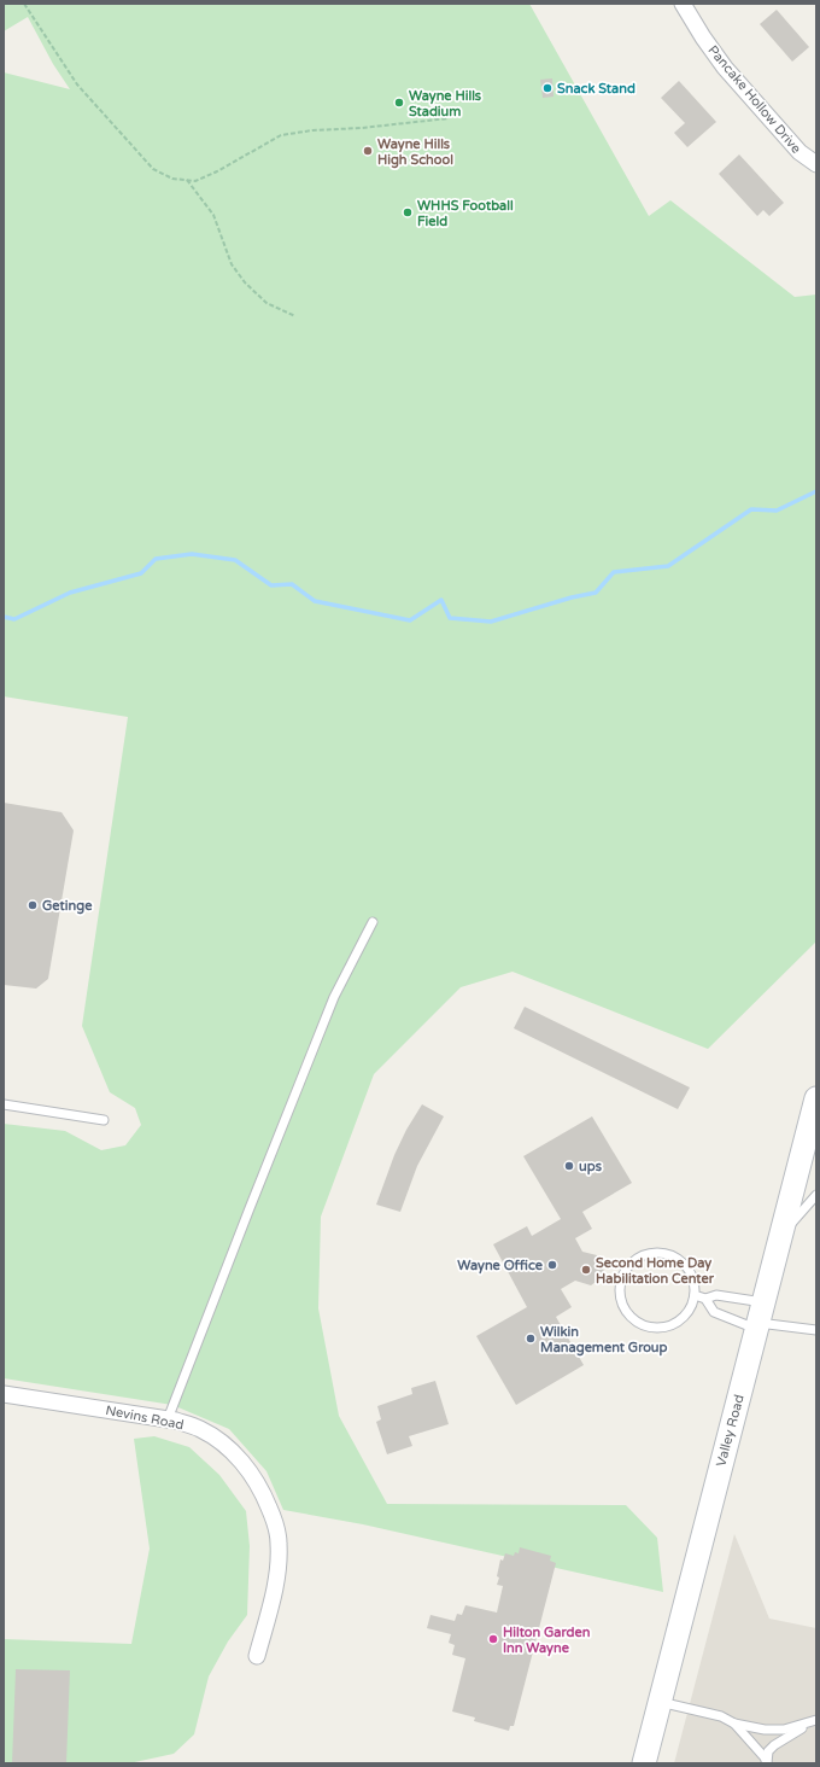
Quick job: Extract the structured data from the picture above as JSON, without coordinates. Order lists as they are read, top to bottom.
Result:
{
  "streets": {
    "main road": ["Valley Road"],
    "street": ["Pancake Hollow Drive", "Nevins Road"]
  },
  "places": [
    "Snack Stand",
    "Wayne Hills Stadium",
    "Wayne Hills High School",
    "WHHS Football Field",
    "Getinge",
    "ups",
    "Wayne Office",
    "Second Home Day Habilitation Center",
    "Wilkin Management Group",
    "Hilton Garden Inn Wayne"
  ]
}
